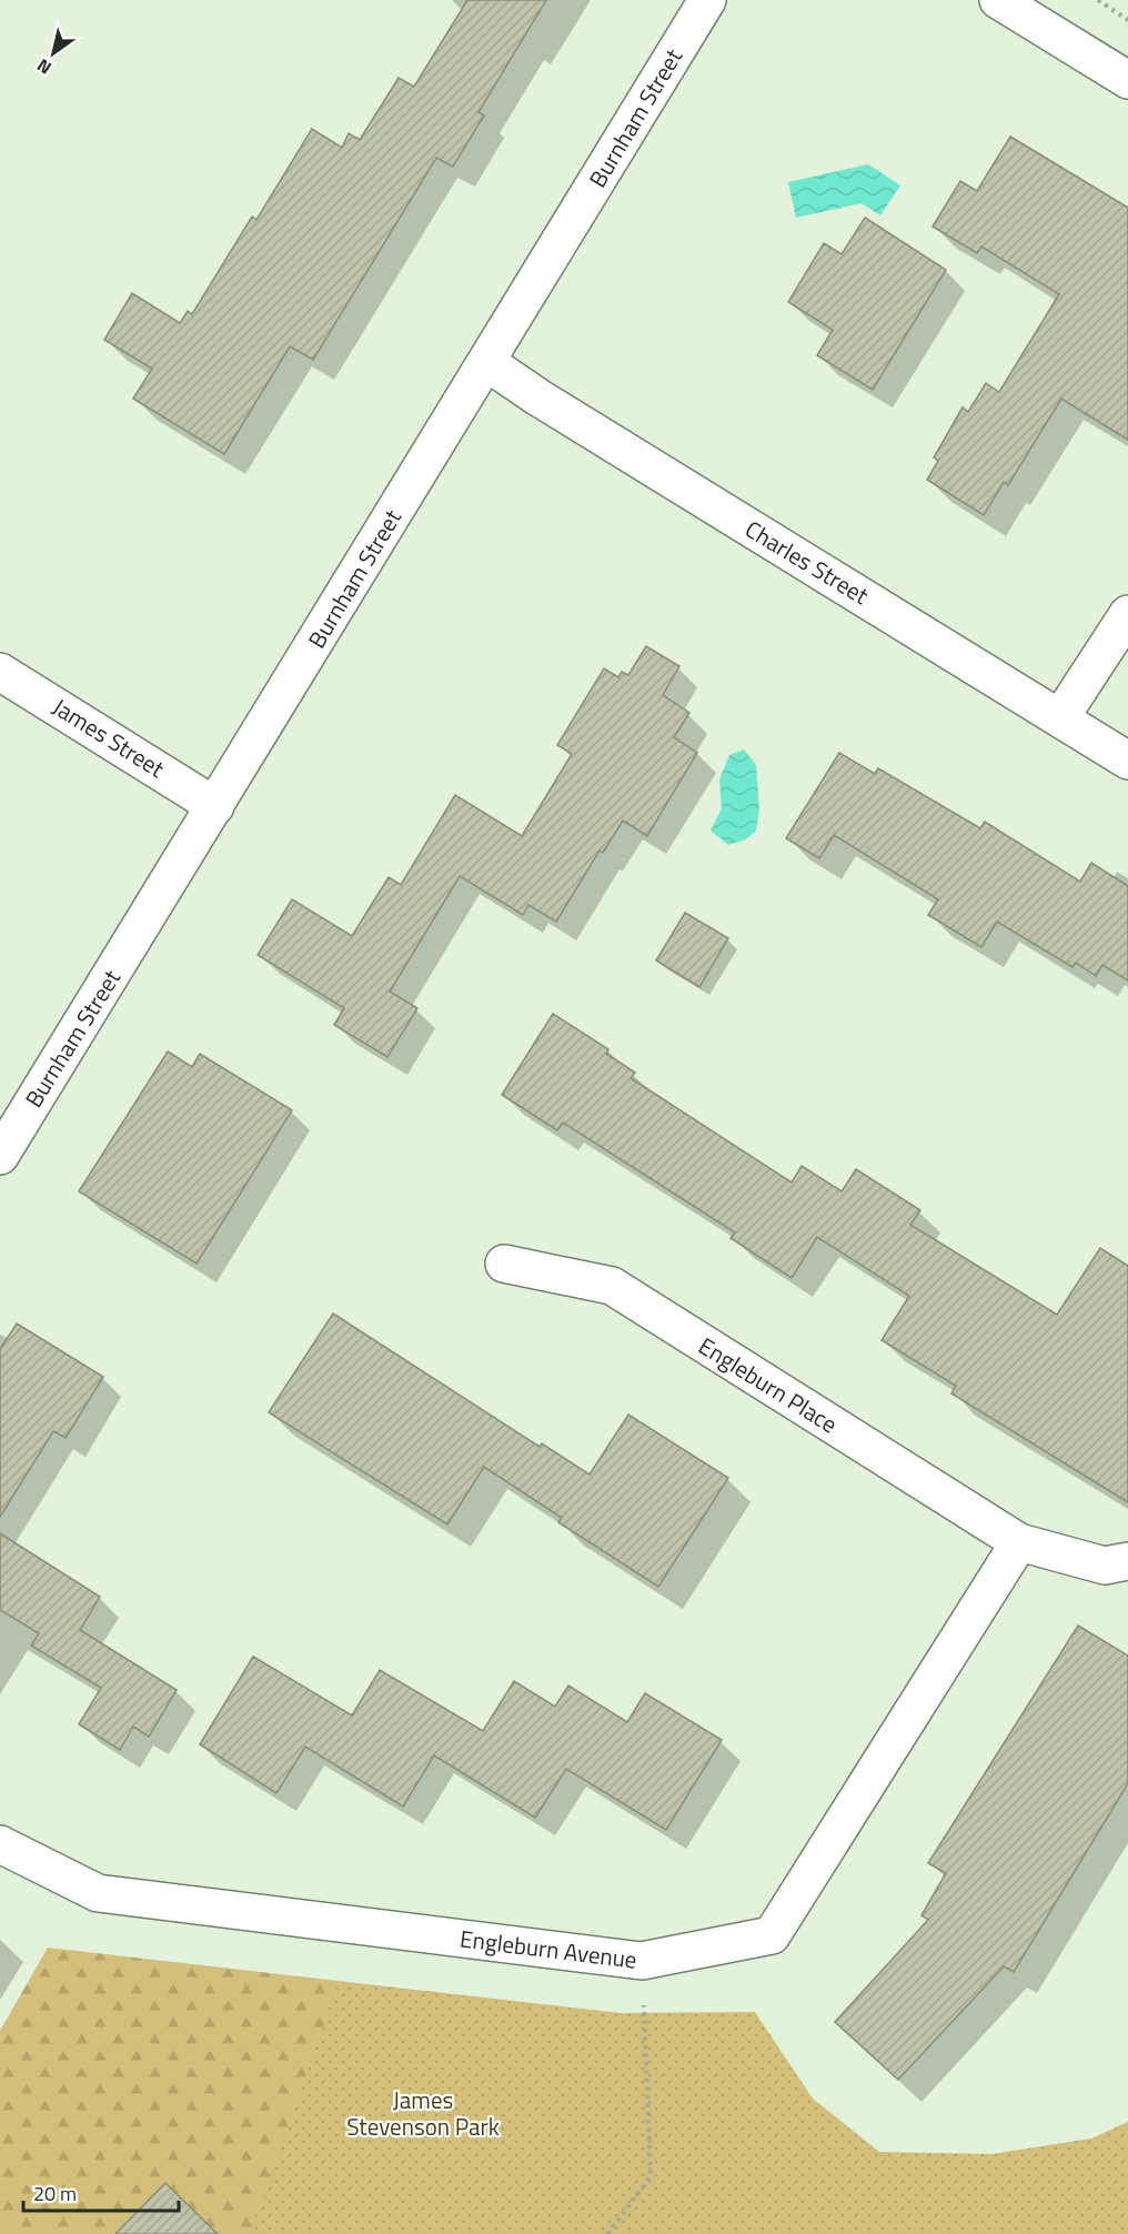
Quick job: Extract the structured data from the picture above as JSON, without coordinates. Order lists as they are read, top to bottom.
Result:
{
  "streets": {
    "street": [
      "Burnham Street",
      "Charles Street",
      "James Street",
      "Engleburn Place",
      "Engleburn Avenue"
    ]
  },
  "crossings": [
    ["Burnham Street", "Charles Street"],
    ["Burnham Street", "James Street"],
    ["Engleburn Place", "Engleburn Avenue"]
  ],
  "parks": ["James Stevenson Park"],
  "scale_bar": "20 m",
  "north": "bottom left"
}
